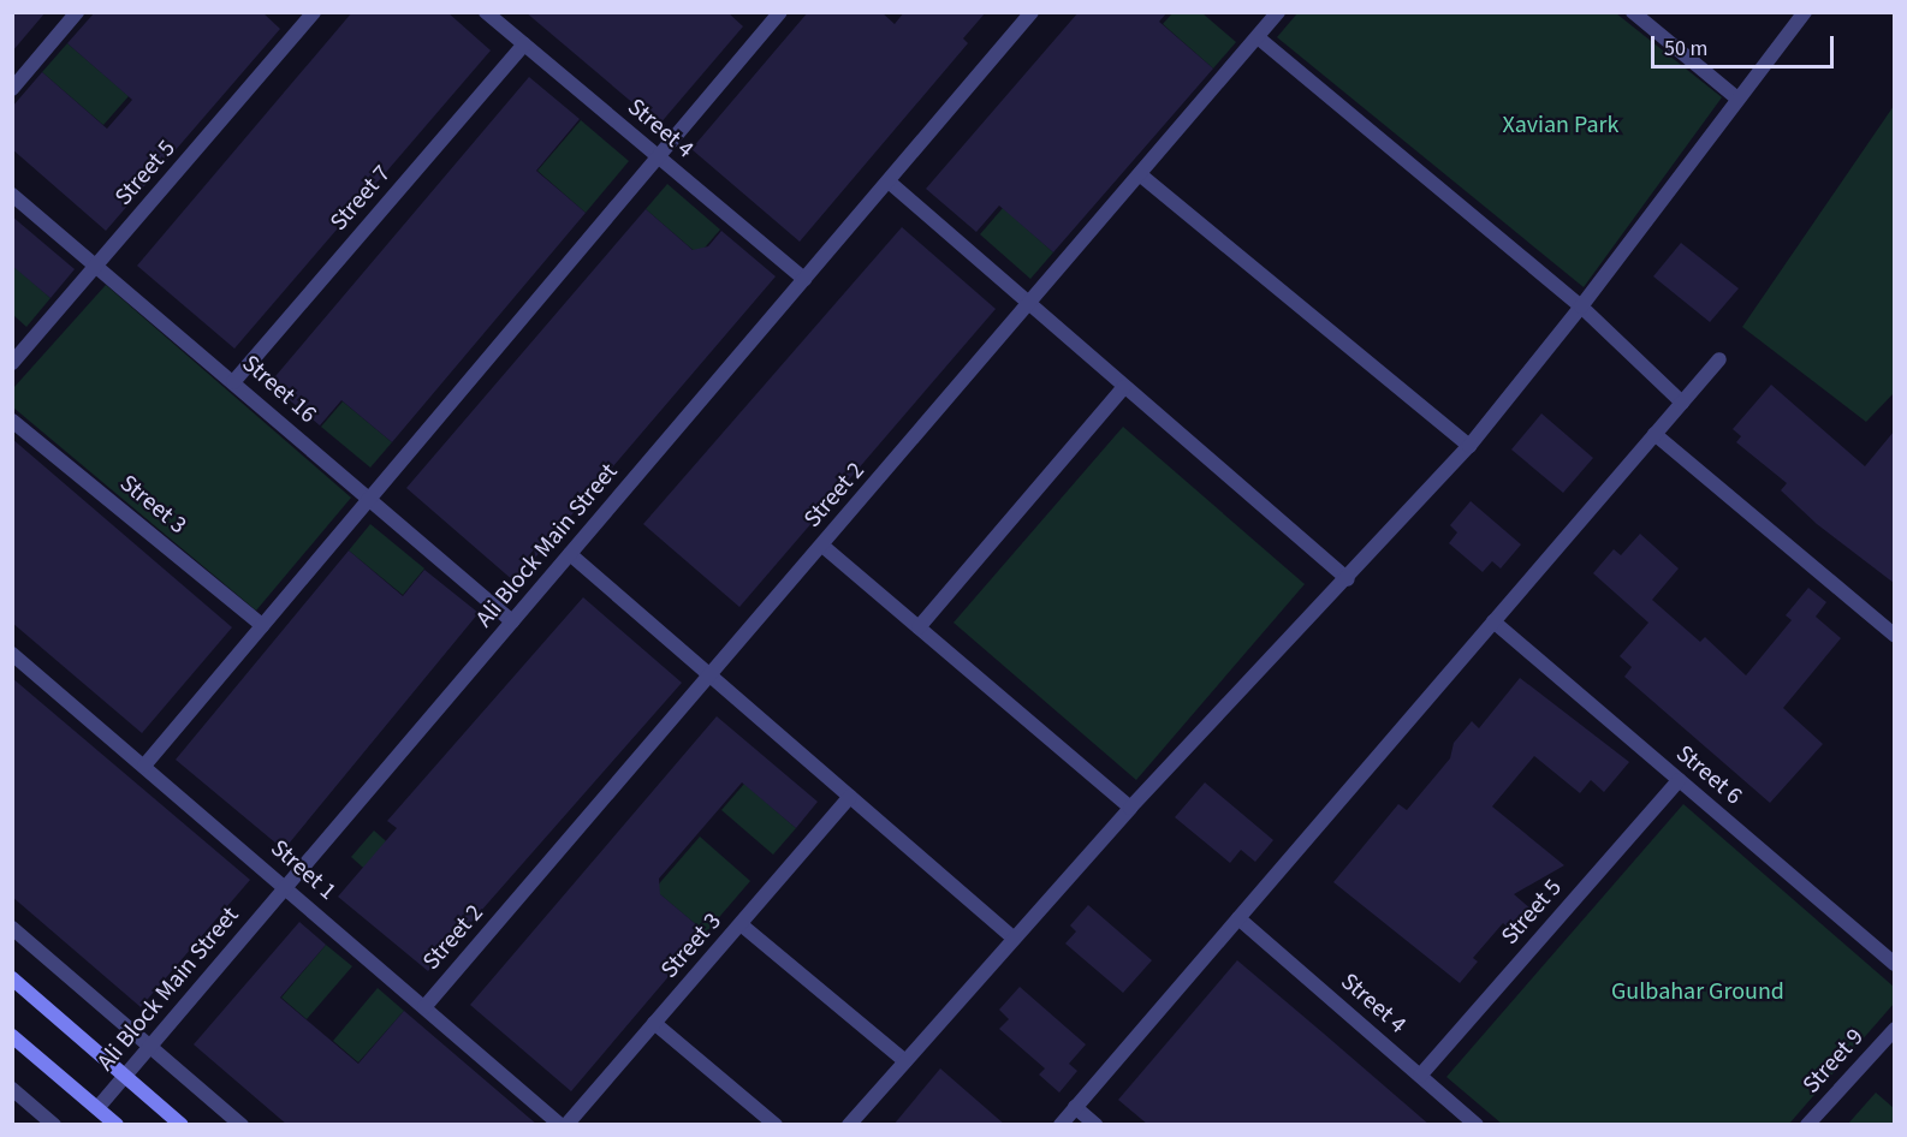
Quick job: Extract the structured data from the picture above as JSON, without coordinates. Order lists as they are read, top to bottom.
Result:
{
  "streets": {
    "street": [
      "Street 4",
      "Street 5",
      "Street 7",
      "Street 16",
      "Street 2",
      "Street 3",
      "Ali Block Main Street",
      "Street 6",
      "Street 1",
      "Street 9"
    ]
  },
  "crossings": [
    ["Street 4", "Street 5"],
    ["Street 4", "Street 7"],
    ["Street 4", "Ali Block Main Street"],
    ["Street 5", "Street 16"],
    ["Street 5", "Street 6"],
    ["Street 7", "Street 16"],
    ["Street 16", "Ali Block Main Street"],
    ["Street 2", "Street 1"],
    ["Ali Block Main Street", "Street 1"]
  ],
  "parks": ["Xavian Park", "Gulbahar Ground"],
  "scale_bar": "50 m"
}
